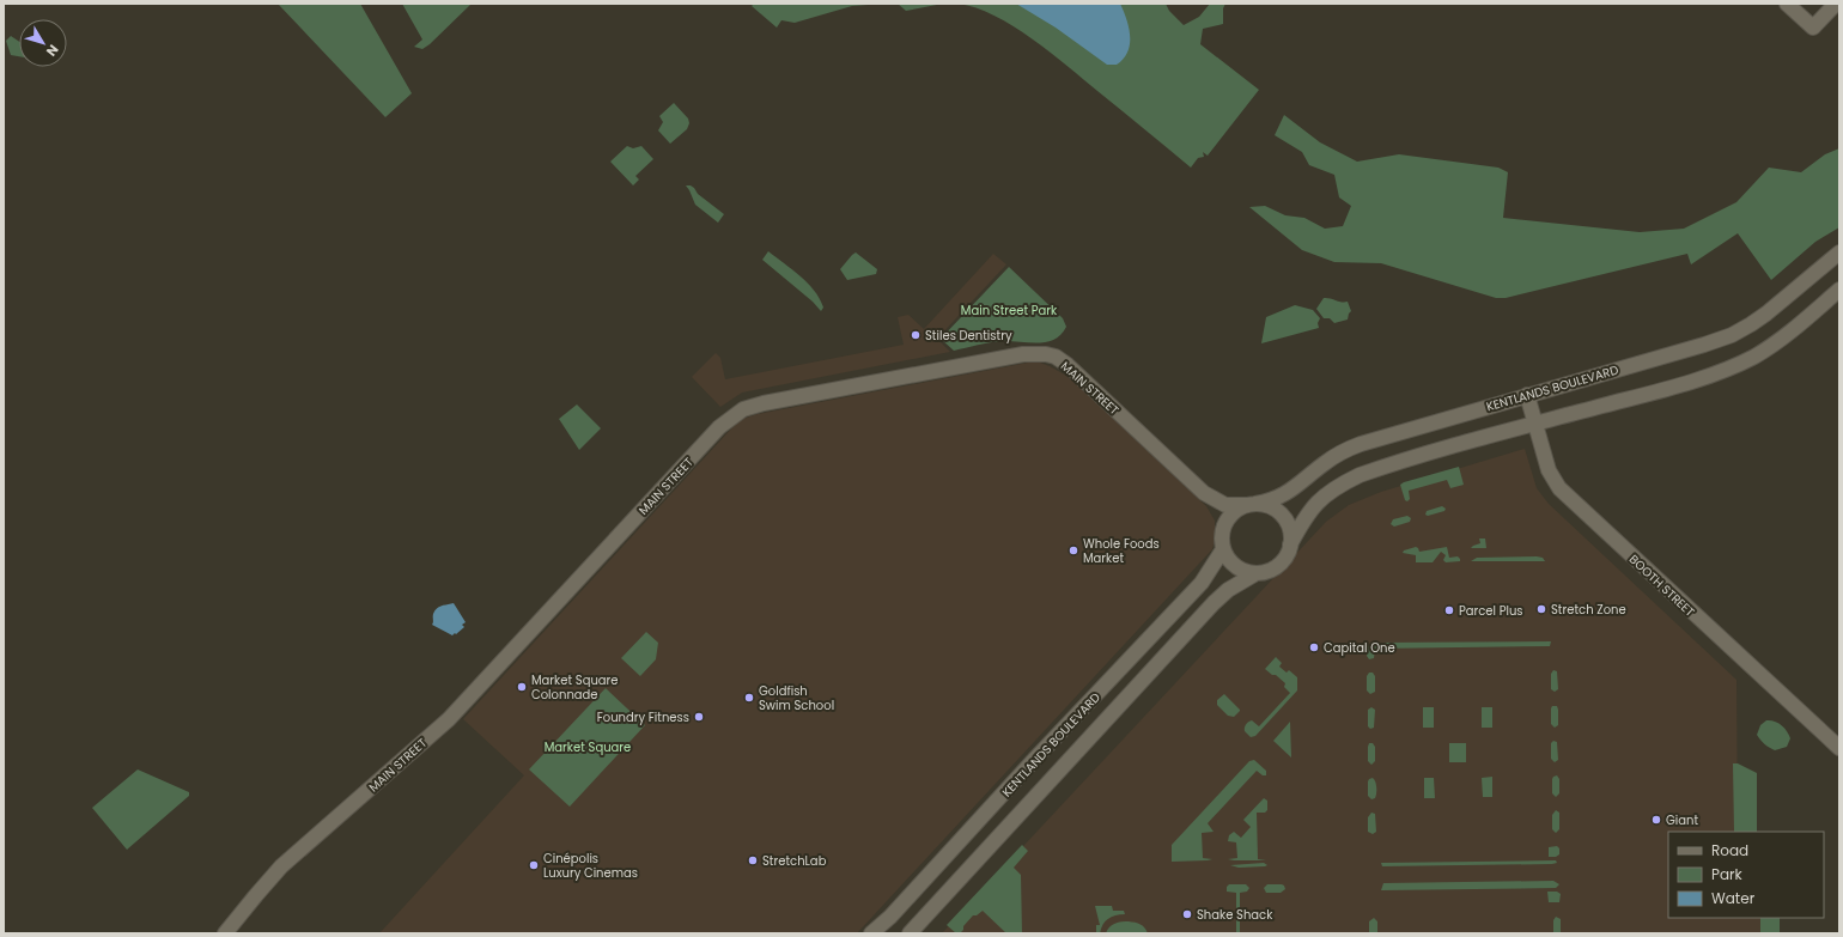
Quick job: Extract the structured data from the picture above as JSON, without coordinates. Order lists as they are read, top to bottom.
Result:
{
  "streets": {
    "street": ["MAIN STREET", "KENTLANDS BOULEVARD", "BOOTH STREET"]
  },
  "crossings": [
    ["MAIN STREET", "KENTLANDS BOULEVARD"],
    ["KENTLANDS BOULEVARD", "BOOTH STREET"]
  ],
  "parks": ["Main Street Park", "Market Square"],
  "places": [
    "Stiles Dentistry",
    "Whole Foods Market",
    "Stretch Zone",
    "Parcel Plus",
    "Capital One",
    "Market Square Colonnade",
    "Goldfish Swim School",
    "Foundry Fitness",
    "Giant",
    "StretchLab",
    "Cinépolis Luxury Cinemas",
    "Shake Shack"
  ],
  "legend": ["Road", "Park", "Water"],
  "north": "bottom right"
}
